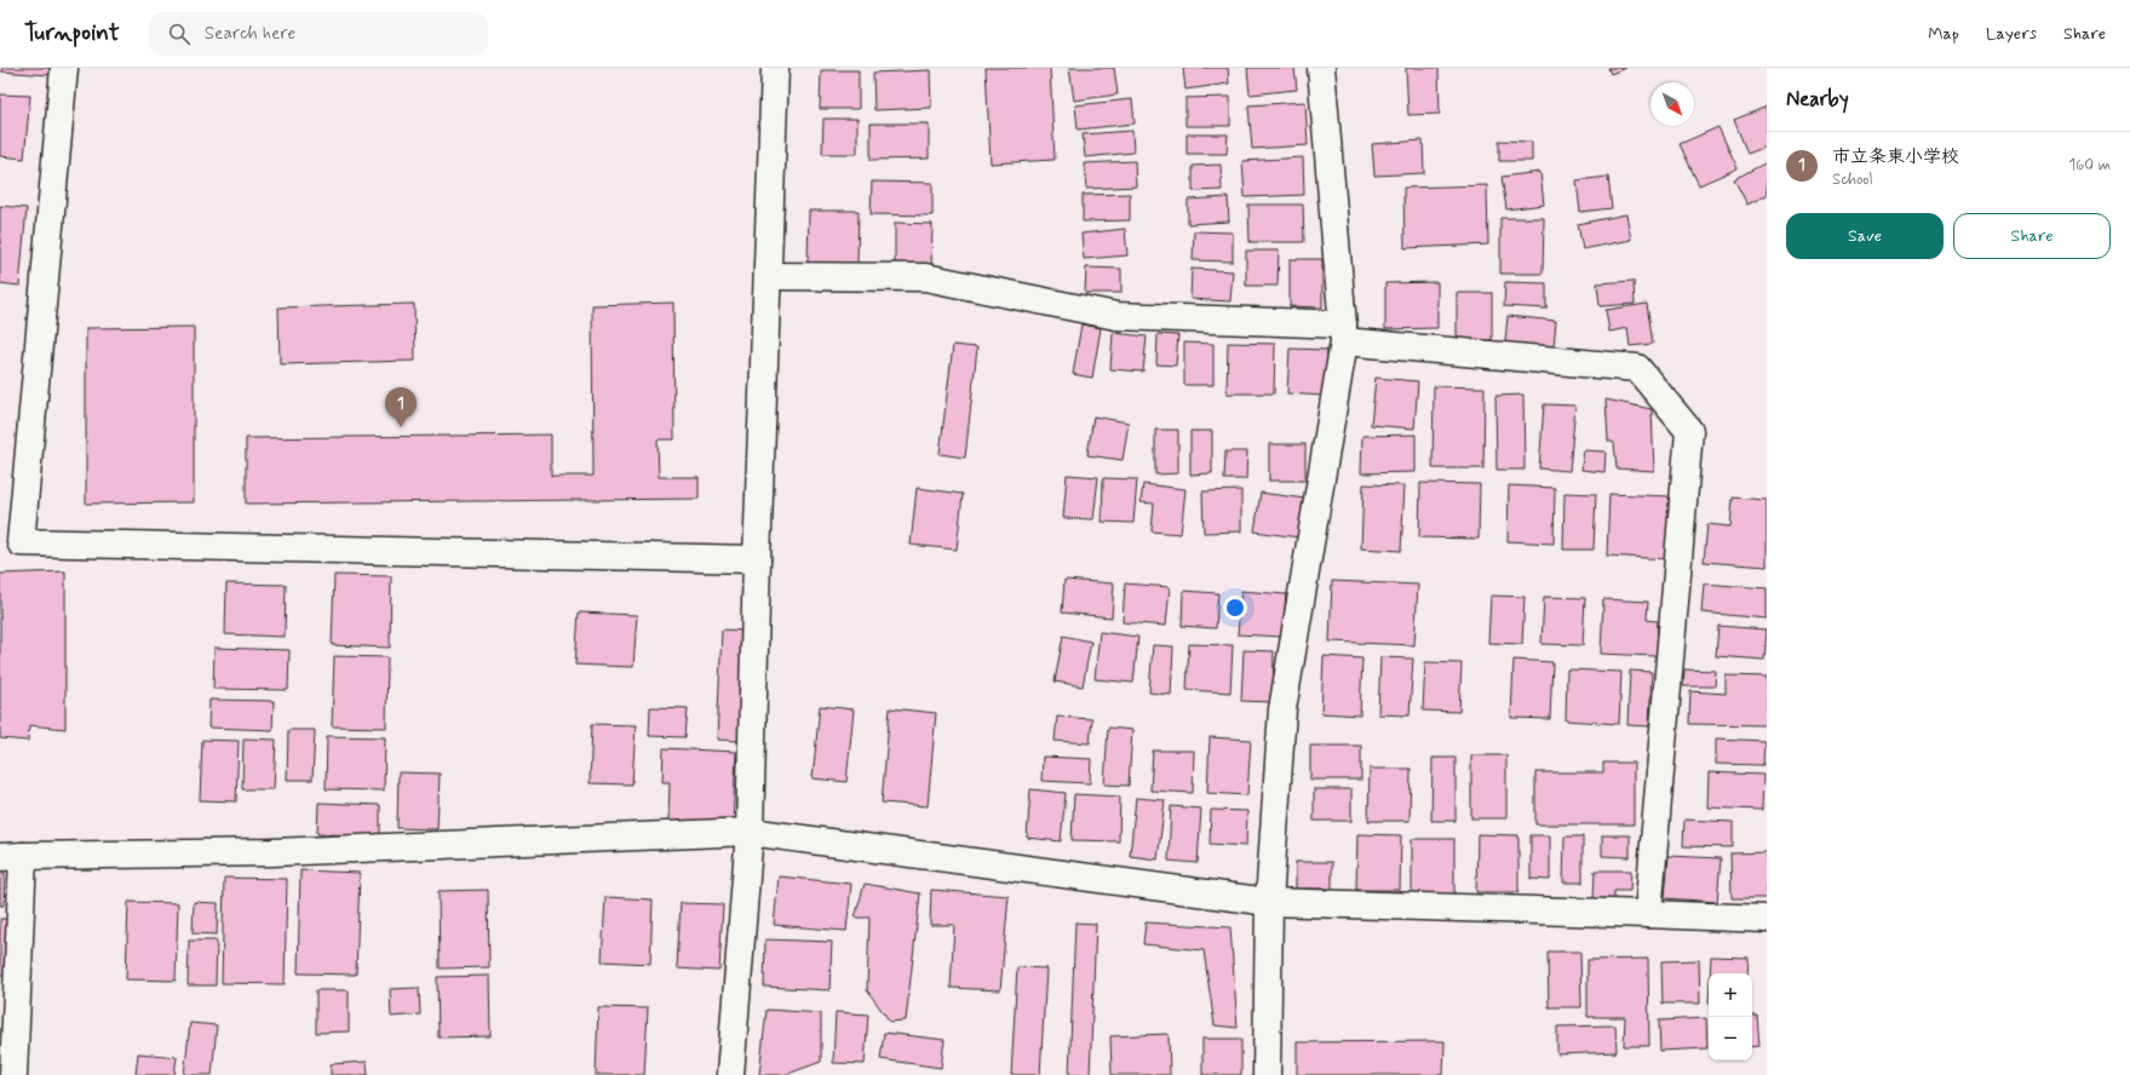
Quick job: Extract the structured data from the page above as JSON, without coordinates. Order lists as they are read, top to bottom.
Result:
{
  "north": "bottom right",
  "page": {
    "header": "Turnpoint",
    "search": "Search here",
    "nav": ["Map", "Layers", "Share"],
    "heading": "Nearby",
    "list": [
      {
        "mark": "1",
        "name": "市立条東小学校",
        "note": "School",
        "value": "160 m"
      }
    ],
    "buttons": ["Save", "Share"],
    "pins": "1",
    "map_buttons": ["+", "−"]
  }
}
